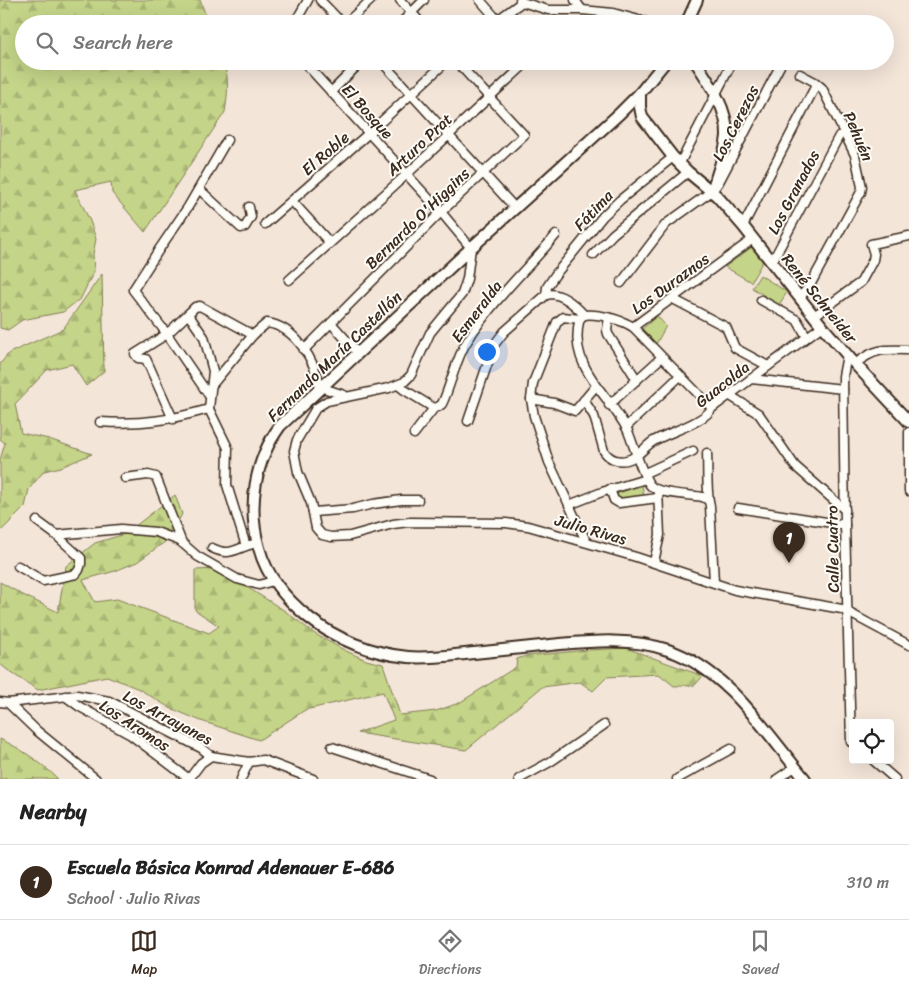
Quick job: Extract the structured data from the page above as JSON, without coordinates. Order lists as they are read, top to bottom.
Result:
{
  "streets": {
    "main road": ["René Schneider", "Fernando María Castellón"],
    "street": [
      "El Bosque",
      "Los Cerezos",
      "Pehuén",
      "Arturo Prat",
      "El Roble",
      "Los Granados",
      "Fátima",
      "Bernardo O'Higgins",
      "Los Duraznos",
      "Esmeralda",
      "Guacolda",
      "Julio Rivas",
      "Calle Cuatro",
      "Los Arrayanes",
      "Los Aromos"
    ]
  },
  "crossings": [
    ["El Bosque", "Arturo Prat"],
    ["El Bosque", "El Roble"],
    ["El Bosque", "Bernardo O'Higgins"],
    ["El Bosque", "Fernando María Castellón"],
    ["Los Cerezos", "René Schneider"],
    ["Pehuén", "René Schneider"],
    ["Arturo Prat", "Bernardo O'Higgins"],
    ["Los Granados", "René Schneider"],
    ["Fátima", "René Schneider"],
    ["Los Duraznos", "René Schneider"],
    ["René Schneider", "Guacolda"],
    ["René Schneider", "Calle Cuatro"],
    ["Julio Rivas", "Calle Cuatro"],
    ["Los Arrayanes", "Los Aromos"]
  ],
  "page": {
    "search": "Search here",
    "pins": "1",
    "heading": "Nearby",
    "list": [
      {
        "mark": "1",
        "name": "Escuela Básica Konrad Adenauer E-686",
        "note": "School · Julio Rivas",
        "value": "310 m"
      }
    ],
    "nav": ["Map", "Directions", "Saved"]
  }
}
